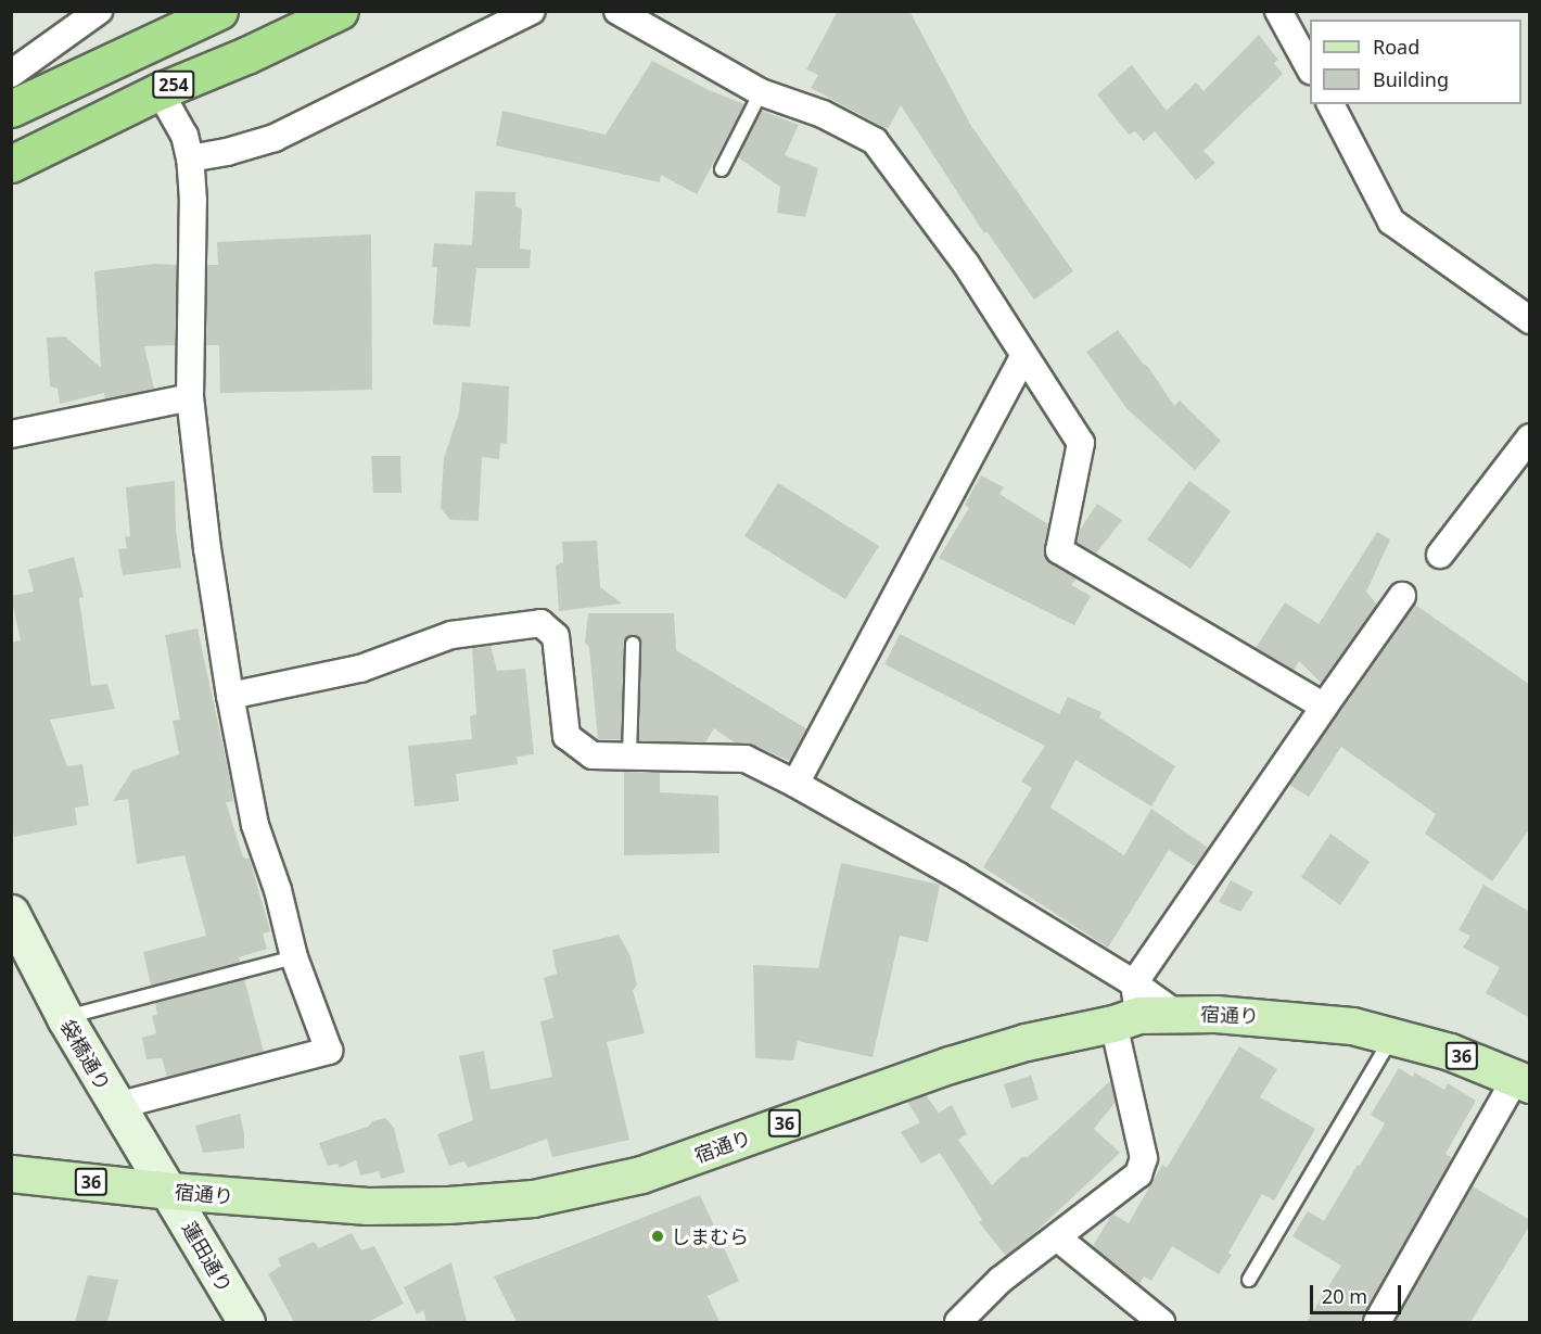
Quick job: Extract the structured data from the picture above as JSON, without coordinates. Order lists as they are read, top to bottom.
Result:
{
  "streets": {
    "highway": ["254"],
    "main road": ["宿通り", "36"],
    "street": ["袋橋通り", "蓮田通り"]
  },
  "crossings": [
    ["宿通り", "袋橋通り"],
    ["宿通り", "蓮田通り"],
    ["袋橋通り", "蓮田通り"]
  ],
  "places": ["しまむら"],
  "legend": ["Road", "Building"],
  "scale_bar": "20 m"
}
